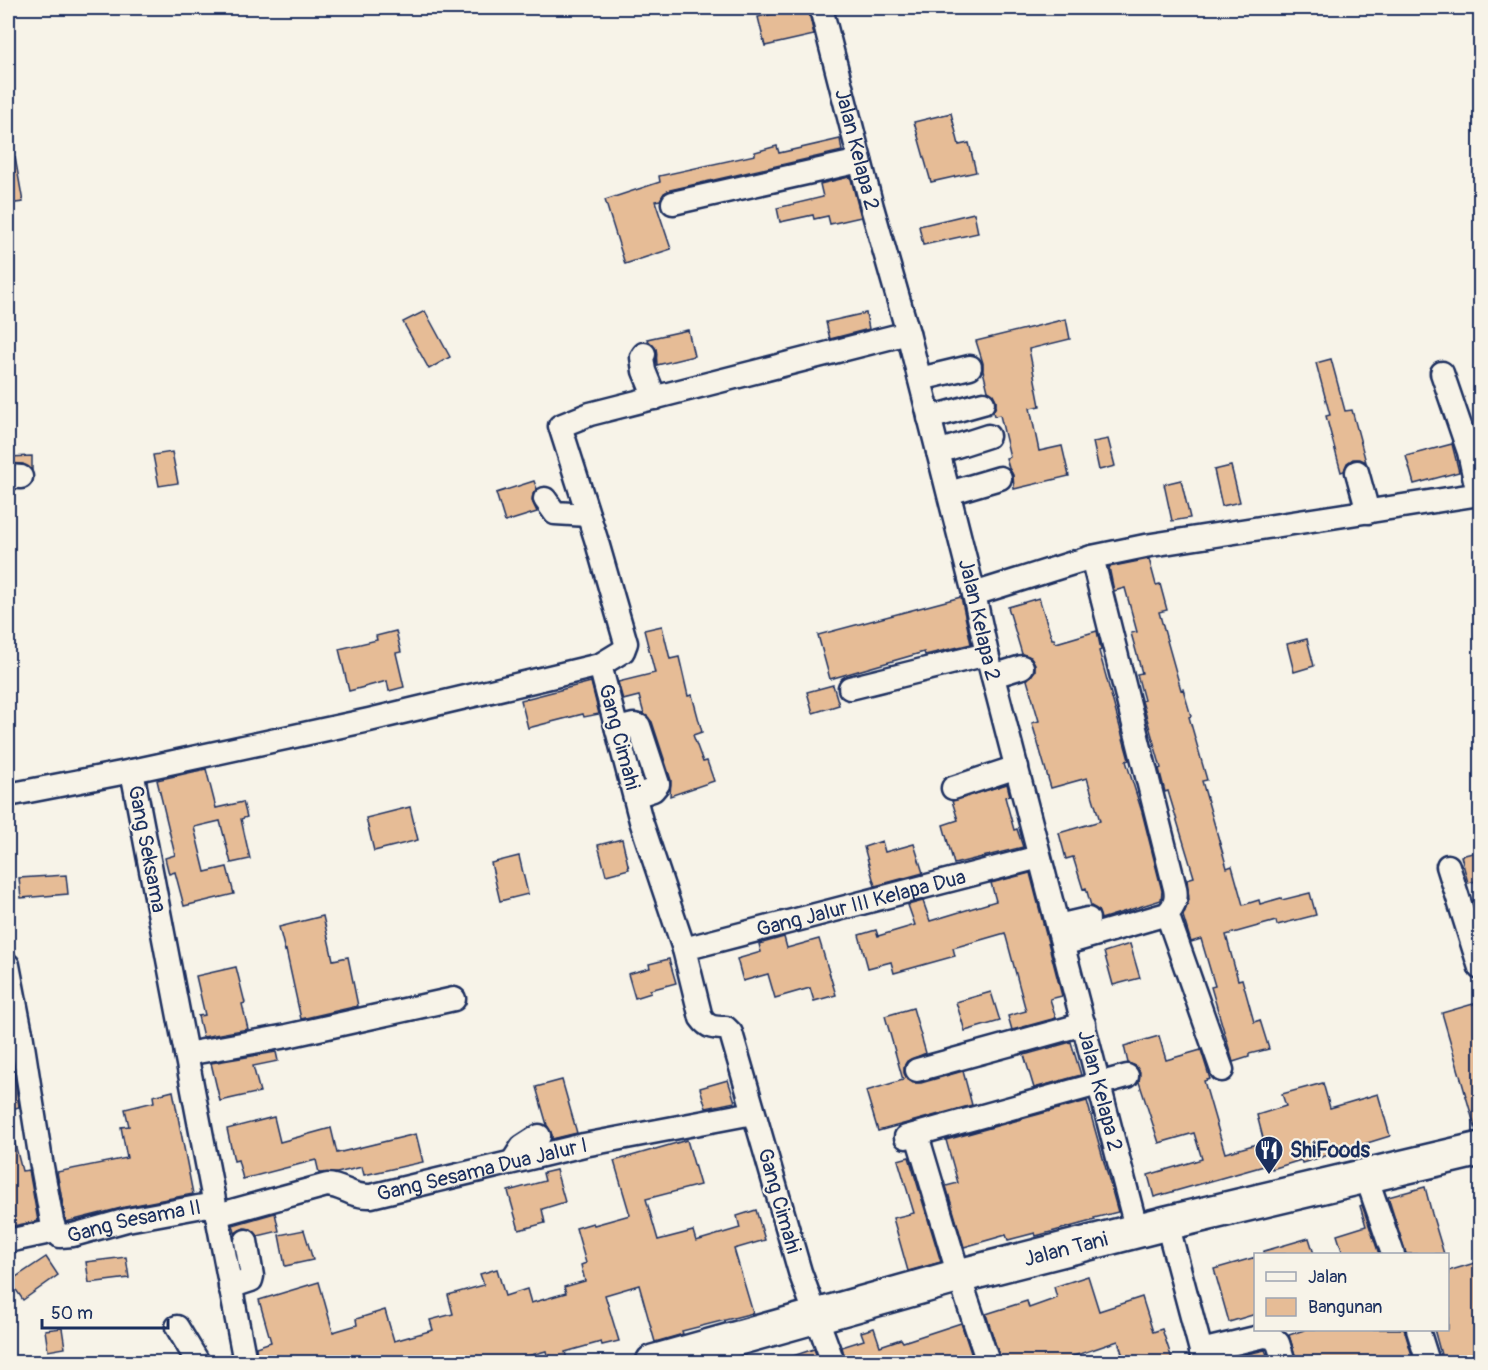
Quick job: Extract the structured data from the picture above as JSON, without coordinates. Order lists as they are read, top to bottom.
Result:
{
  "streets": {
    "highway": ["Jalan Tani"],
    "street": [
      "Jalan Kelapa 2",
      "Gang Cimahi",
      "Gang Seksama",
      "Gang Jalur III Kelapa Dua",
      "Gang Sesama Dua Jalur I",
      "Gang Sesama II"
    ]
  },
  "crossings": [
    ["Jalan Kelapa 2", "Gang Cimahi"],
    ["Jalan Kelapa 2", "Gang Jalur III Kelapa Dua"],
    ["Jalan Kelapa 2", "Jalan Tani"],
    ["Gang Cimahi", "Gang Seksama"],
    ["Gang Cimahi", "Gang Jalur III Kelapa Dua"],
    ["Gang Cimahi", "Gang Sesama Dua Jalur I"],
    ["Gang Cimahi", "Jalan Tani"],
    ["Gang Seksama", "Gang Sesama Dua Jalur I"],
    ["Gang Seksama", "Gang Sesama II"],
    ["Gang Sesama Dua Jalur I", "Gang Sesama II"]
  ],
  "places": {
    "restaurant": ["ShiFoods"]
  },
  "legend": ["Jalan", "Bangunan"],
  "scale_bar": "50 m"
}
